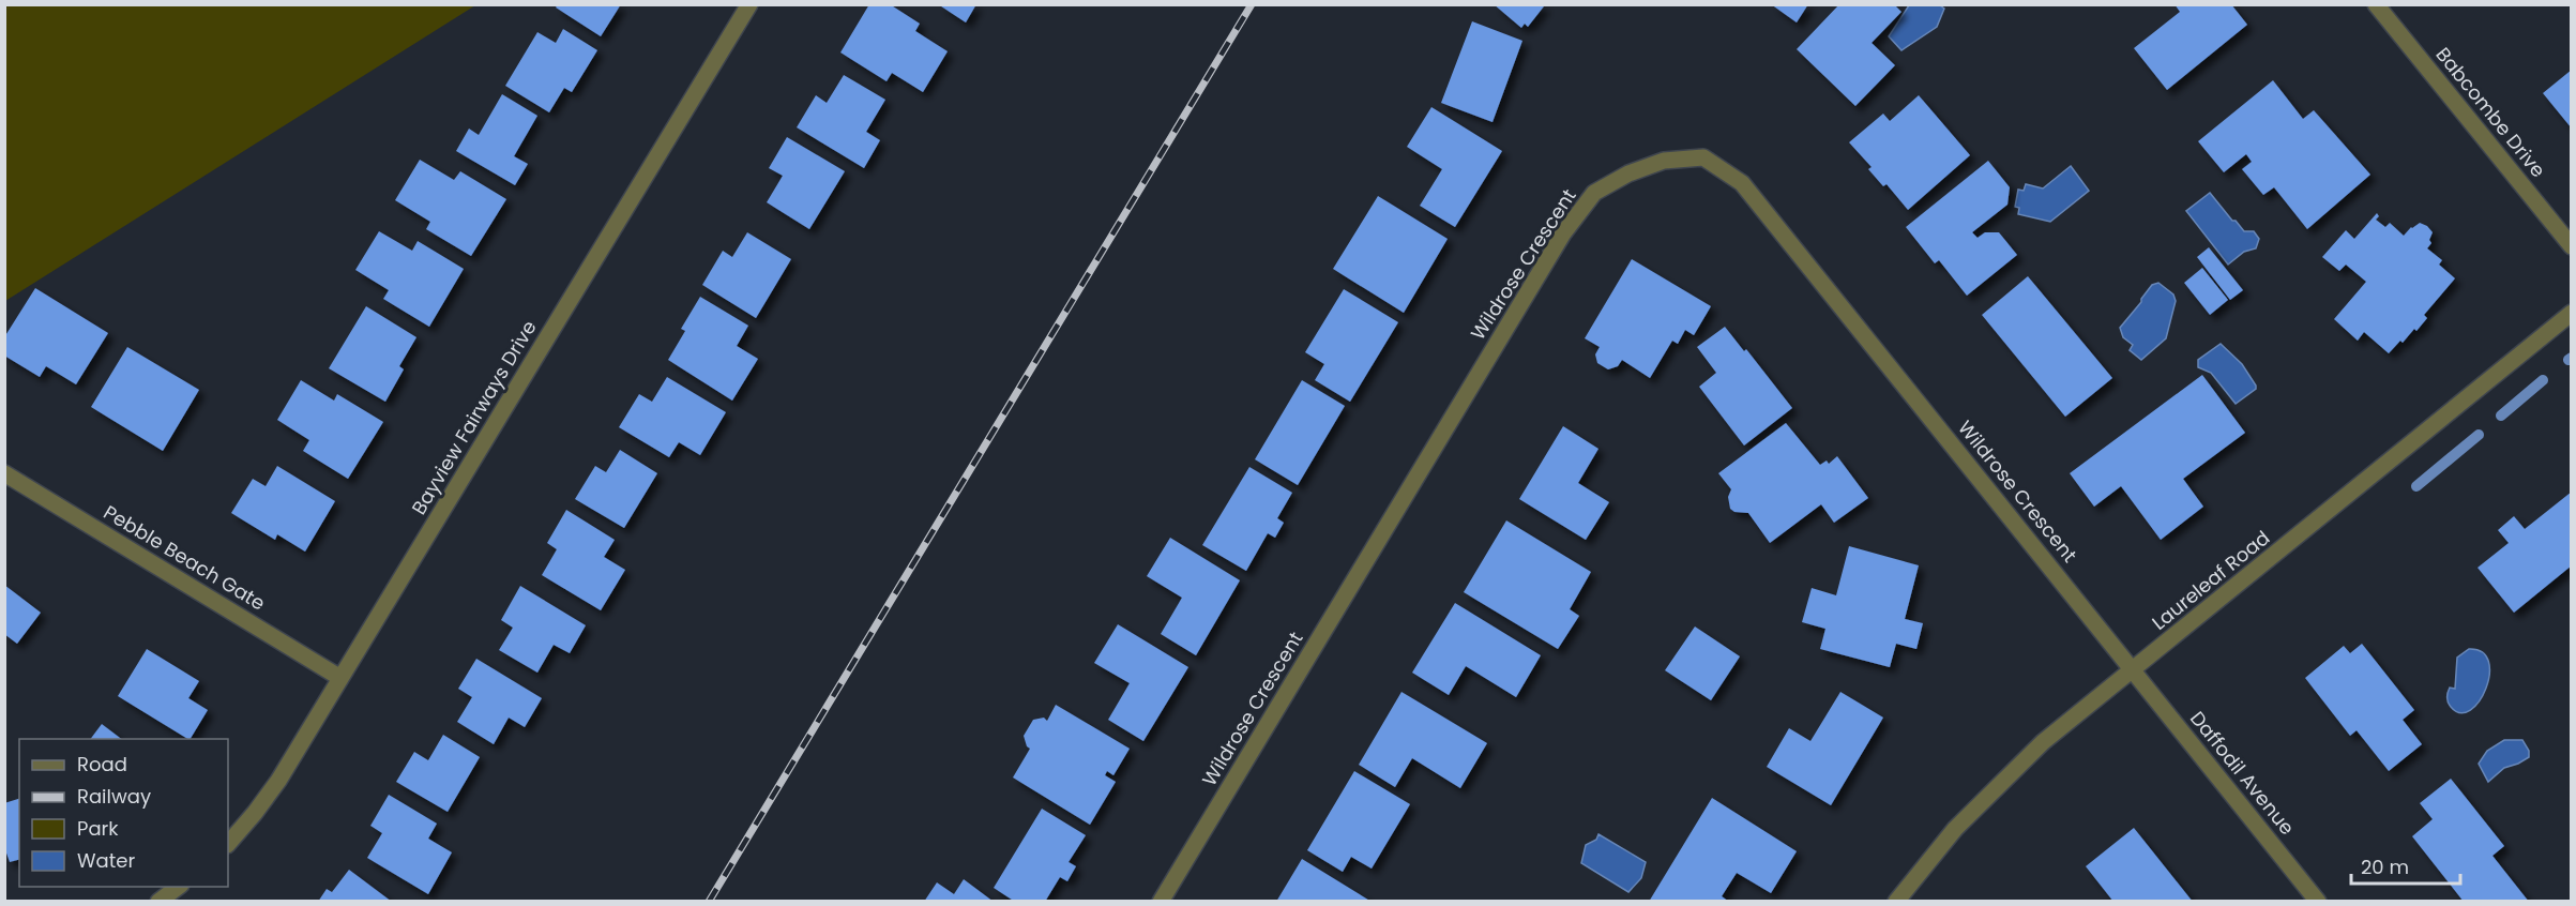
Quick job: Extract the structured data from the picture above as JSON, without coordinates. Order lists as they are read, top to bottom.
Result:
{
  "streets": {
    "street": [
      "Babcombe Drive",
      "Wildrose Crescent",
      "Bayview Fairways Drive",
      "Pebble Beach Gate",
      "Laureleaf Road",
      "Daffodil Avenue"
    ]
  },
  "crossings": [
    ["Wildrose Crescent", "Laureleaf Road"],
    ["Wildrose Crescent", "Daffodil Avenue"],
    ["Bayview Fairways Drive", "Pebble Beach Gate"],
    ["Laureleaf Road", "Daffodil Avenue"]
  ],
  "legend": [
    "Road",
    "Railway",
    "Park",
    "Water"
  ],
  "scale_bar": "20 m"
}
